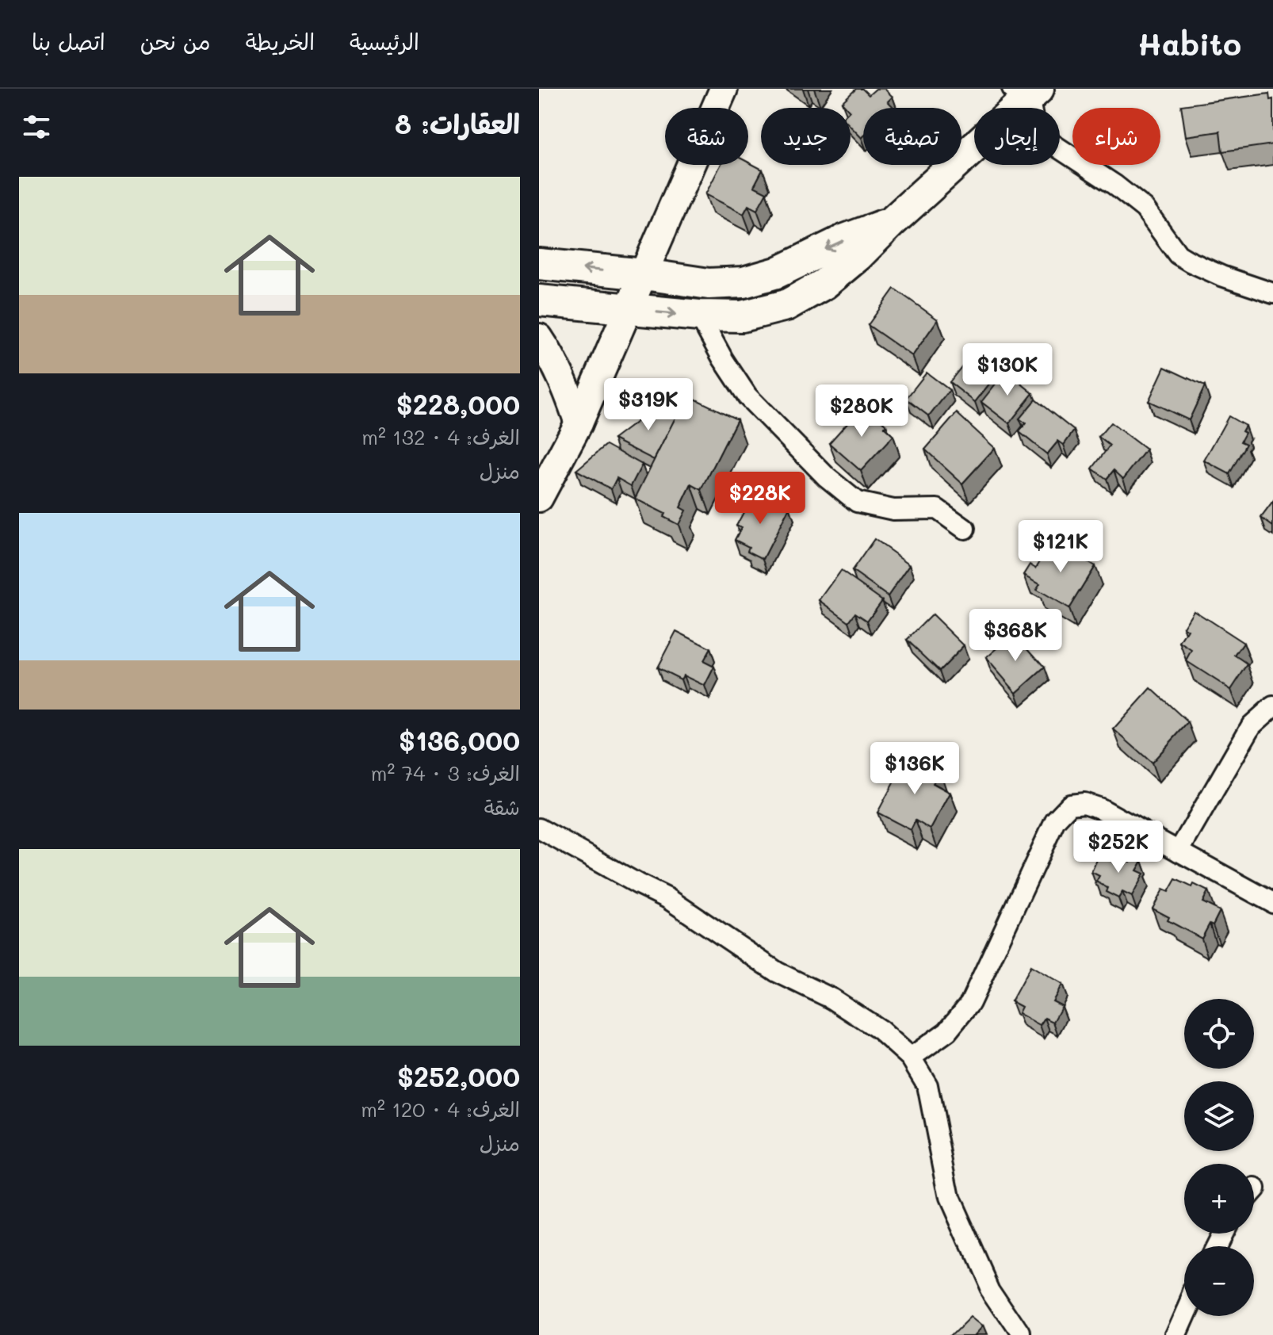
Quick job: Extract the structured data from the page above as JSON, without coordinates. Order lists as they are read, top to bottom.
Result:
{
  "page": {
    "header": "Habito",
    "nav": [
      "الرئيسية",
      "الخريطة",
      "من نحن",
      "اتصل بنا"
    ],
    "heading": "العقارات: 8",
    "chip": [
      "شراء",
      "إيجار",
      "تصفية",
      "جديد",
      "شقة"
    ],
    "list": [
      {
        "name": "$228,000",
        "note": "الغرف: 4 · 132 m² · منزل"
      },
      {
        "name": "$136,000",
        "note": "الغرف: 3 · 74 m² · شقة"
      },
      {
        "name": "$252,000",
        "note": "الغرف: 4 · 120 m² · منزل"
      }
    ],
    "price": [
      "$130K",
      "$319K",
      "$280K",
      "$228K",
      "$121K",
      "$368K",
      "$136K",
      "$252K"
    ],
    "map_buttons": ["+", "−"]
  }
}
